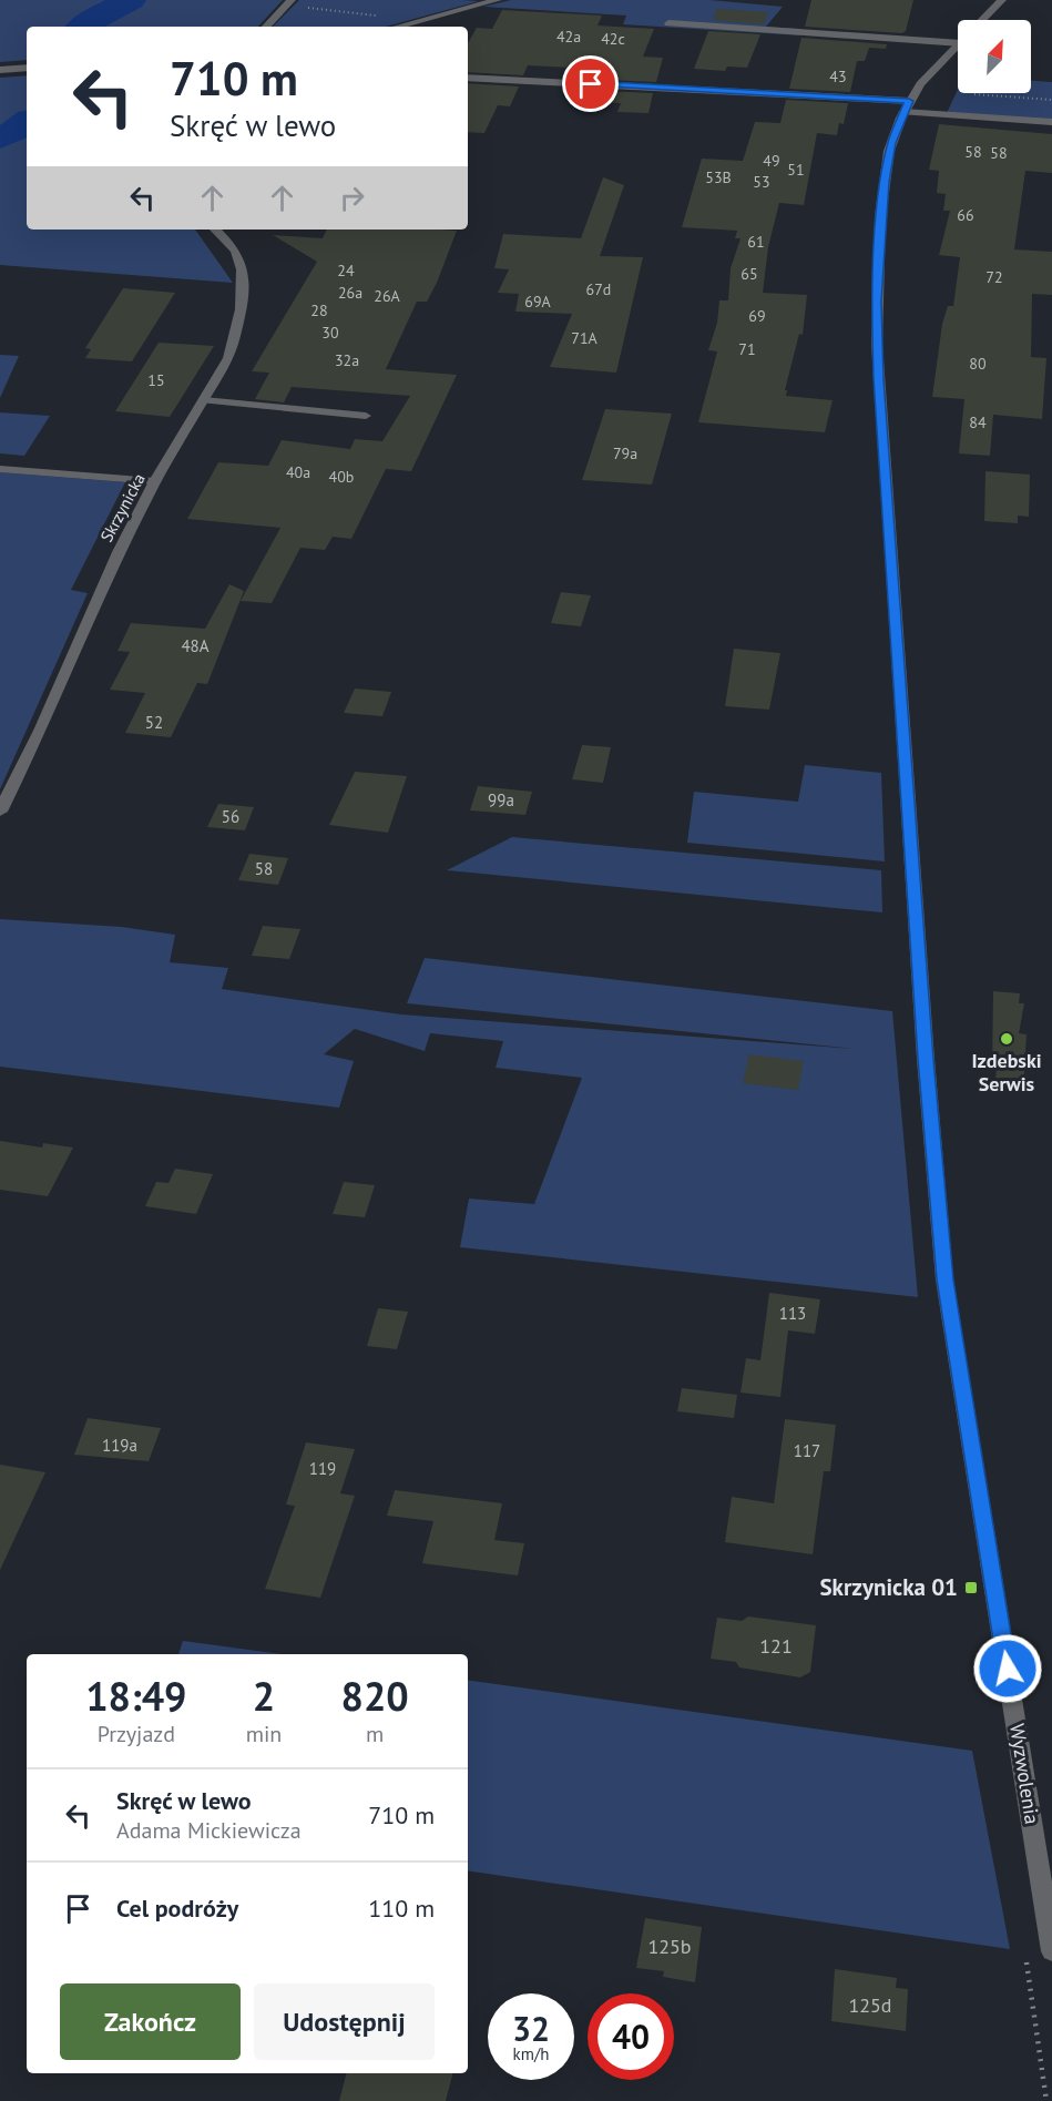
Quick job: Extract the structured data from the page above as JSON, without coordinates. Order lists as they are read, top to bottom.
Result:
{
  "streets": {
    "street": ["Skrzynicka", "Wyzwolenia"]
  },
  "places": {
    "other": ["Izdebski Serwis"],
    "transit": ["Skrzynicka 01"]
  },
  "house_numbers": [
    "42a",
    "42c",
    "43",
    "58",
    "58",
    "49",
    "51",
    "53B",
    "53",
    "66",
    "61",
    "24",
    "65",
    "72",
    "67d",
    "26a",
    "26A",
    "69A",
    "28",
    "69",
    "30",
    "71A",
    "71",
    "32a",
    "80",
    "15",
    "84",
    "79a",
    "40a",
    "40b",
    "48A",
    "52",
    "99a",
    "56",
    "58",
    "113",
    "119a",
    "117",
    "119",
    "121",
    "125b",
    "125d"
  ],
  "north": "top right",
  "page": {
    "turn": ["710 m", "Skręć w lewo"],
    "eta": [
      "18:49",
      "Przyjazd",
      "2",
      "min",
      "820",
      "m"
    ],
    "list": [
      {
        "name": "Skręć w lewo",
        "note": "Adama Mickiewicza",
        "value": "710 m"
      },
      {
        "name": "Cel podróży",
        "value": "110 m"
      }
    ],
    "buttons": ["Zakończ", "Udostępnij"],
    "speed": "32 km/h",
    "limit": "40"
  }
}
